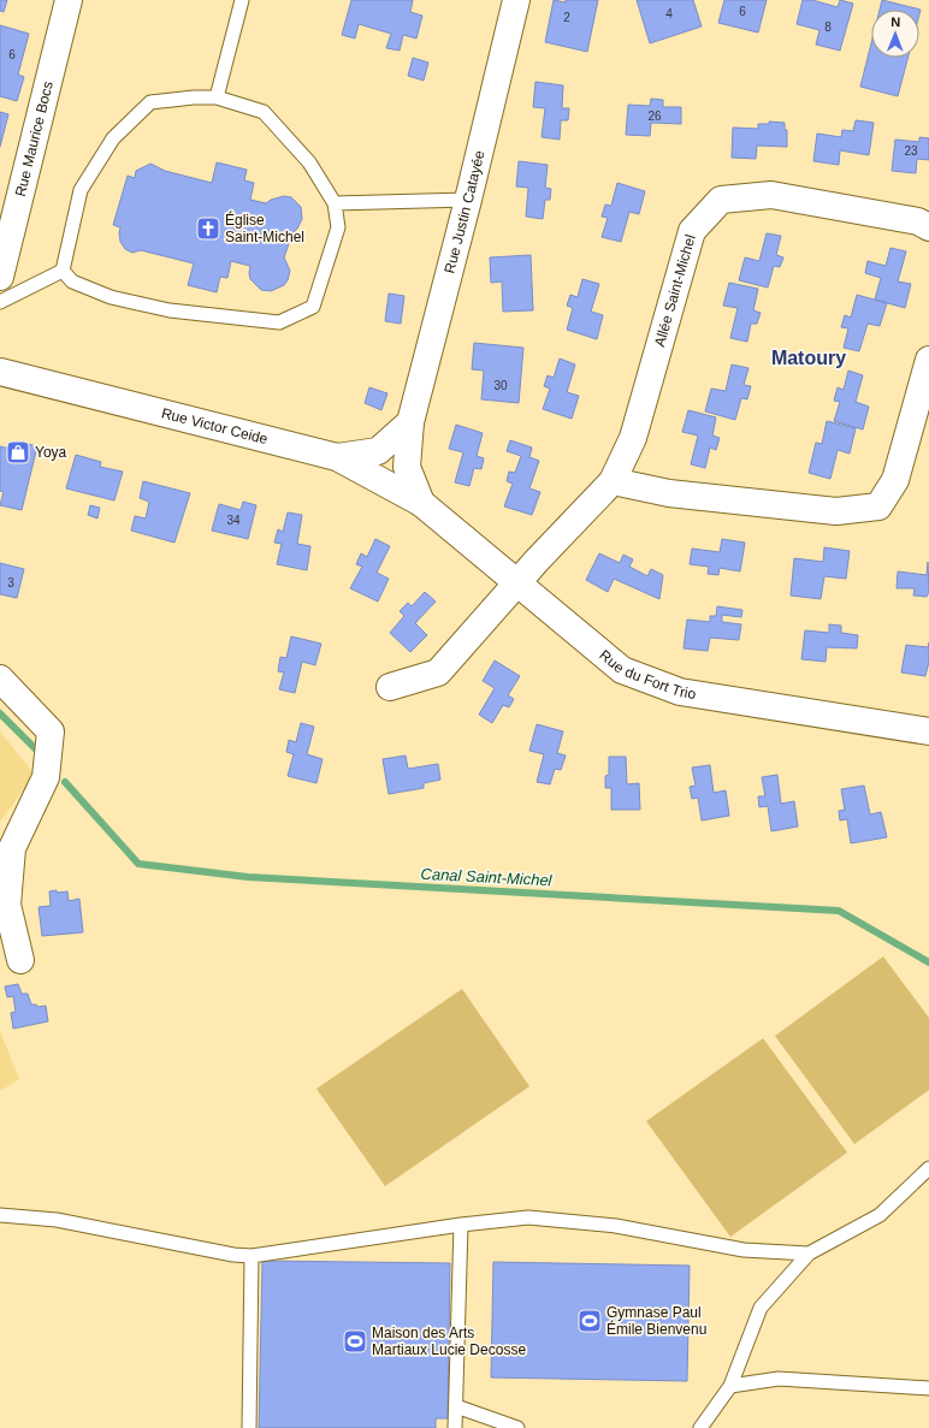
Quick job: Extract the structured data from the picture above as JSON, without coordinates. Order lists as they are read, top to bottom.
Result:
{
  "streets": {
    "street": [
      "Rue Maurice Bocs",
      "Rue Justin Catayée",
      "Allée Saint-Michel",
      "Rue Victor Ceide",
      "Rue du Fort Trio"
    ]
  },
  "crossings": [
    ["Rue Justin Catayée", "Rue Victor Ceide"],
    ["Rue Justin Catayée", "Rue du Fort Trio"],
    ["Allée Saint-Michel", "Rue du Fort Trio"],
    ["Rue Victor Ceide", "Rue du Fort Trio"]
  ],
  "districts": ["Matoury"],
  "water": ["Canal Saint-Michel"],
  "places": {
    "church": ["Église Saint-Michel"],
    "shop": ["Yoya"],
    "sports": ["Gymnase Paul Émile Bienvenu", "Maison des Arts Martiaux Lucie Decosse"]
  },
  "house_numbers": [
    "6",
    "4",
    "2",
    "8",
    "6",
    "26",
    "23",
    "30",
    "34",
    "3"
  ],
  "north": "top"
}
